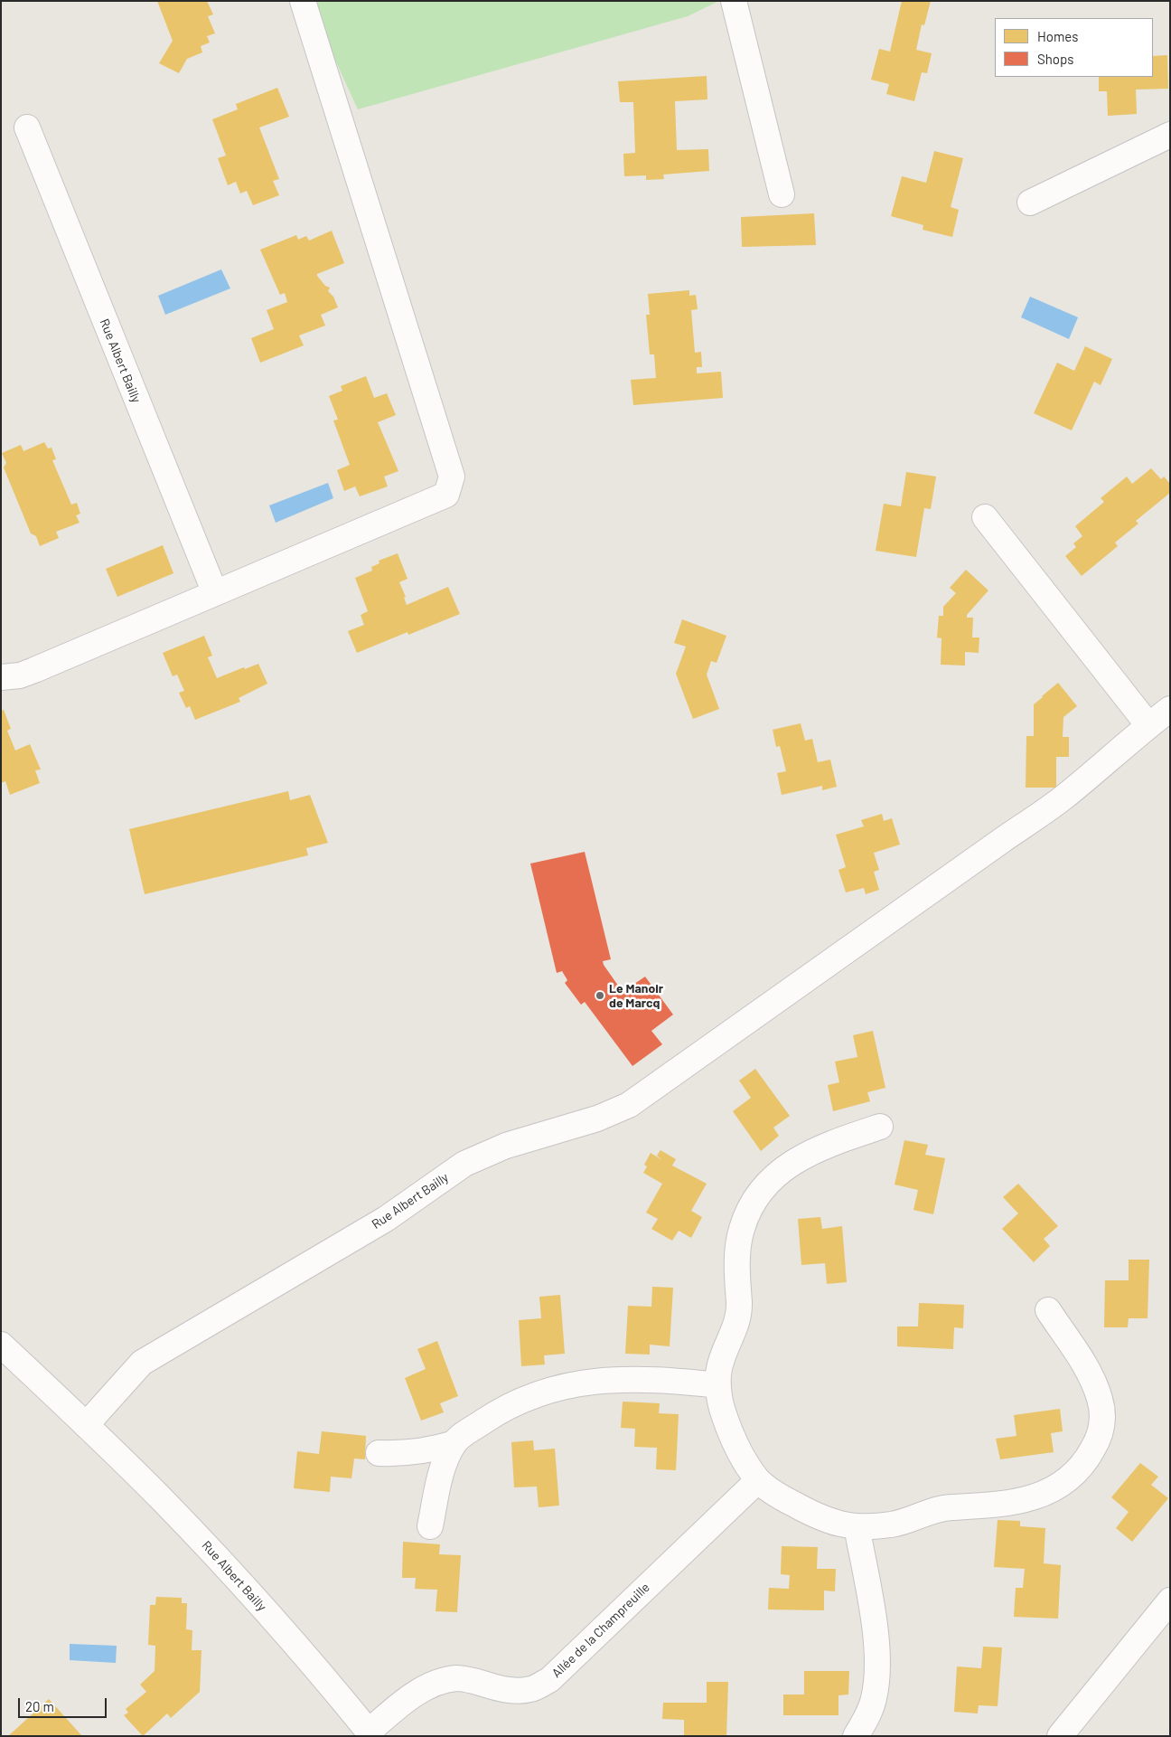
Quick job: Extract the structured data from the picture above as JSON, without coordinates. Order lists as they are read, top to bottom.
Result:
{
  "streets": {
    "street": ["Rue Albert Bailly", "Allée de la Champreuille"]
  },
  "crossings": [
    ["Rue Albert Bailly", "Allée de la Champreuille"]
  ],
  "places": ["Le Manoir de Marcq"],
  "legend": ["Homes", "Shops"],
  "scale_bar": "20 m"
}
